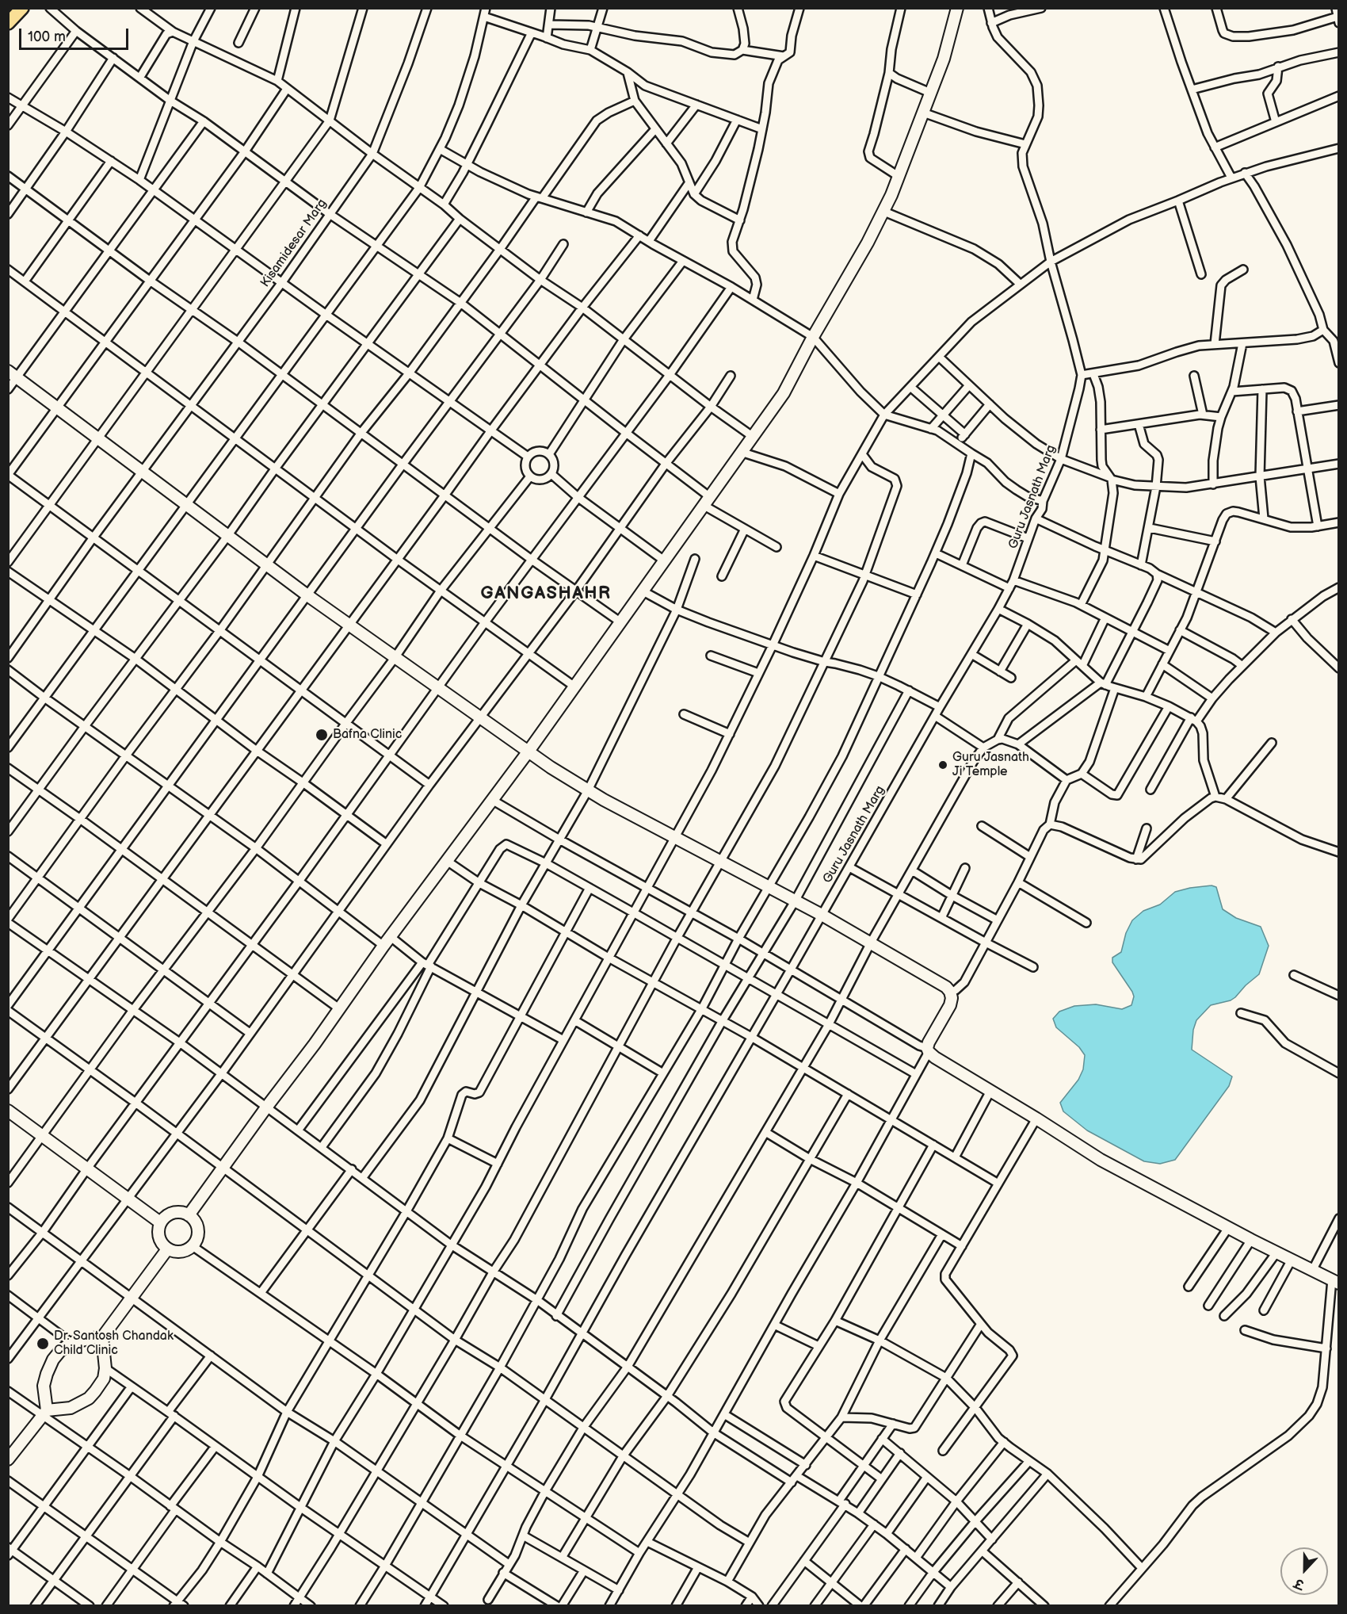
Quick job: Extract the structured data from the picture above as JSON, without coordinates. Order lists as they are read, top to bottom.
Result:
{
  "streets": {
    "street": ["Kisamidesar Marg", "Guru Jasnath Marg"]
  },
  "districts": ["GANGASHAHR"],
  "places": ["Bafna Clinic", "Guru Jasnath Ji Temple", "Dr. Santosh Chandak Child Clinic"],
  "scale_bar": "100 m",
  "north": "bottom"
}
